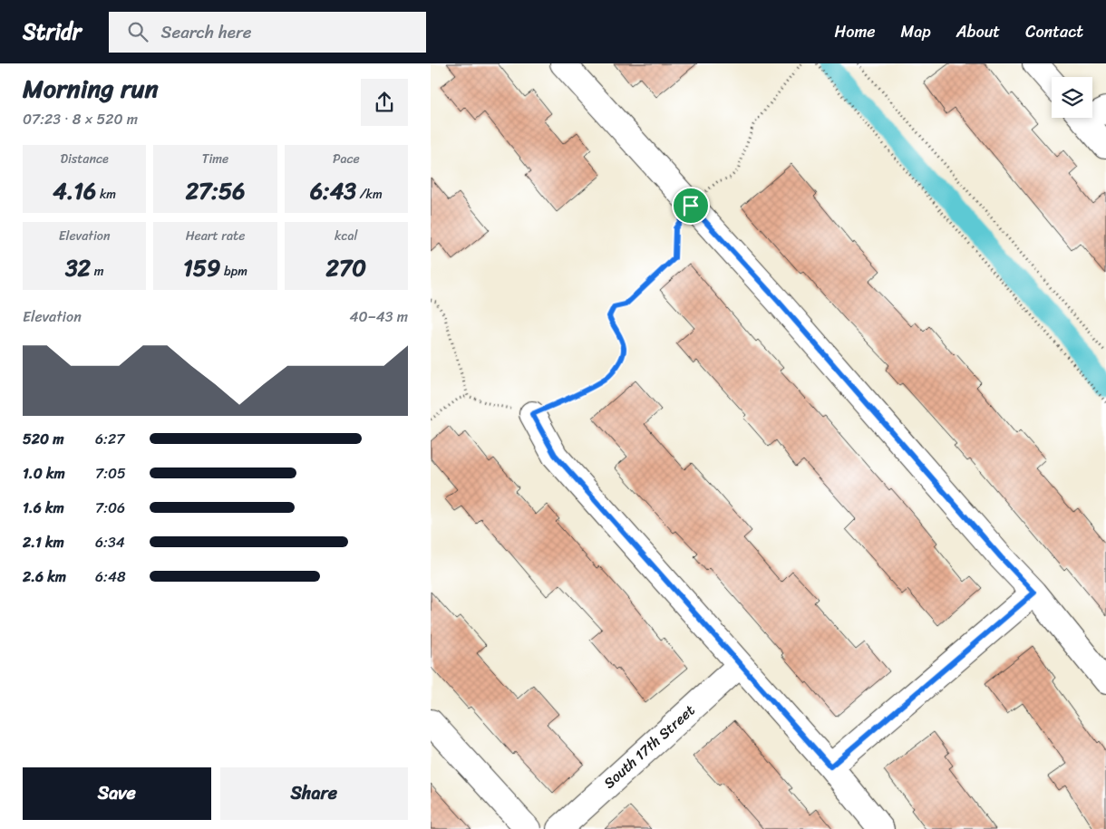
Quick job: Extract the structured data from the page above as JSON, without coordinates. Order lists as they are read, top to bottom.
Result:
{
  "streets": {
    "street": ["South 17th Street"]
  },
  "page": {
    "header": "Stridr",
    "search": "Search here",
    "nav": [
      "Home",
      "Map",
      "About",
      "Contact"
    ],
    "heading": ["Morning run", "07:23 · 8 × 520 m"],
    "stats": [
      ["Distance", "4.16 km"],
      ["Time", "27:56"],
      ["Pace", "6:43 /km"],
      ["Elevation", "32 m"],
      ["Heart rate", "159 bpm"],
      ["kcal", "270"]
    ],
    "chart": ["Elevation", "40–43 m"],
    "list": [
      {
        "name": "520 m",
        "note": "6:27"
      },
      {
        "name": "1.0 km",
        "note": "7:05"
      },
      {
        "name": "1.6 km",
        "note": "7:06"
      },
      {
        "name": "2.1 km",
        "note": "6:34"
      },
      {
        "name": "2.6 km",
        "note": "6:48"
      }
    ],
    "buttons": ["Save", "Share"]
  }
}
